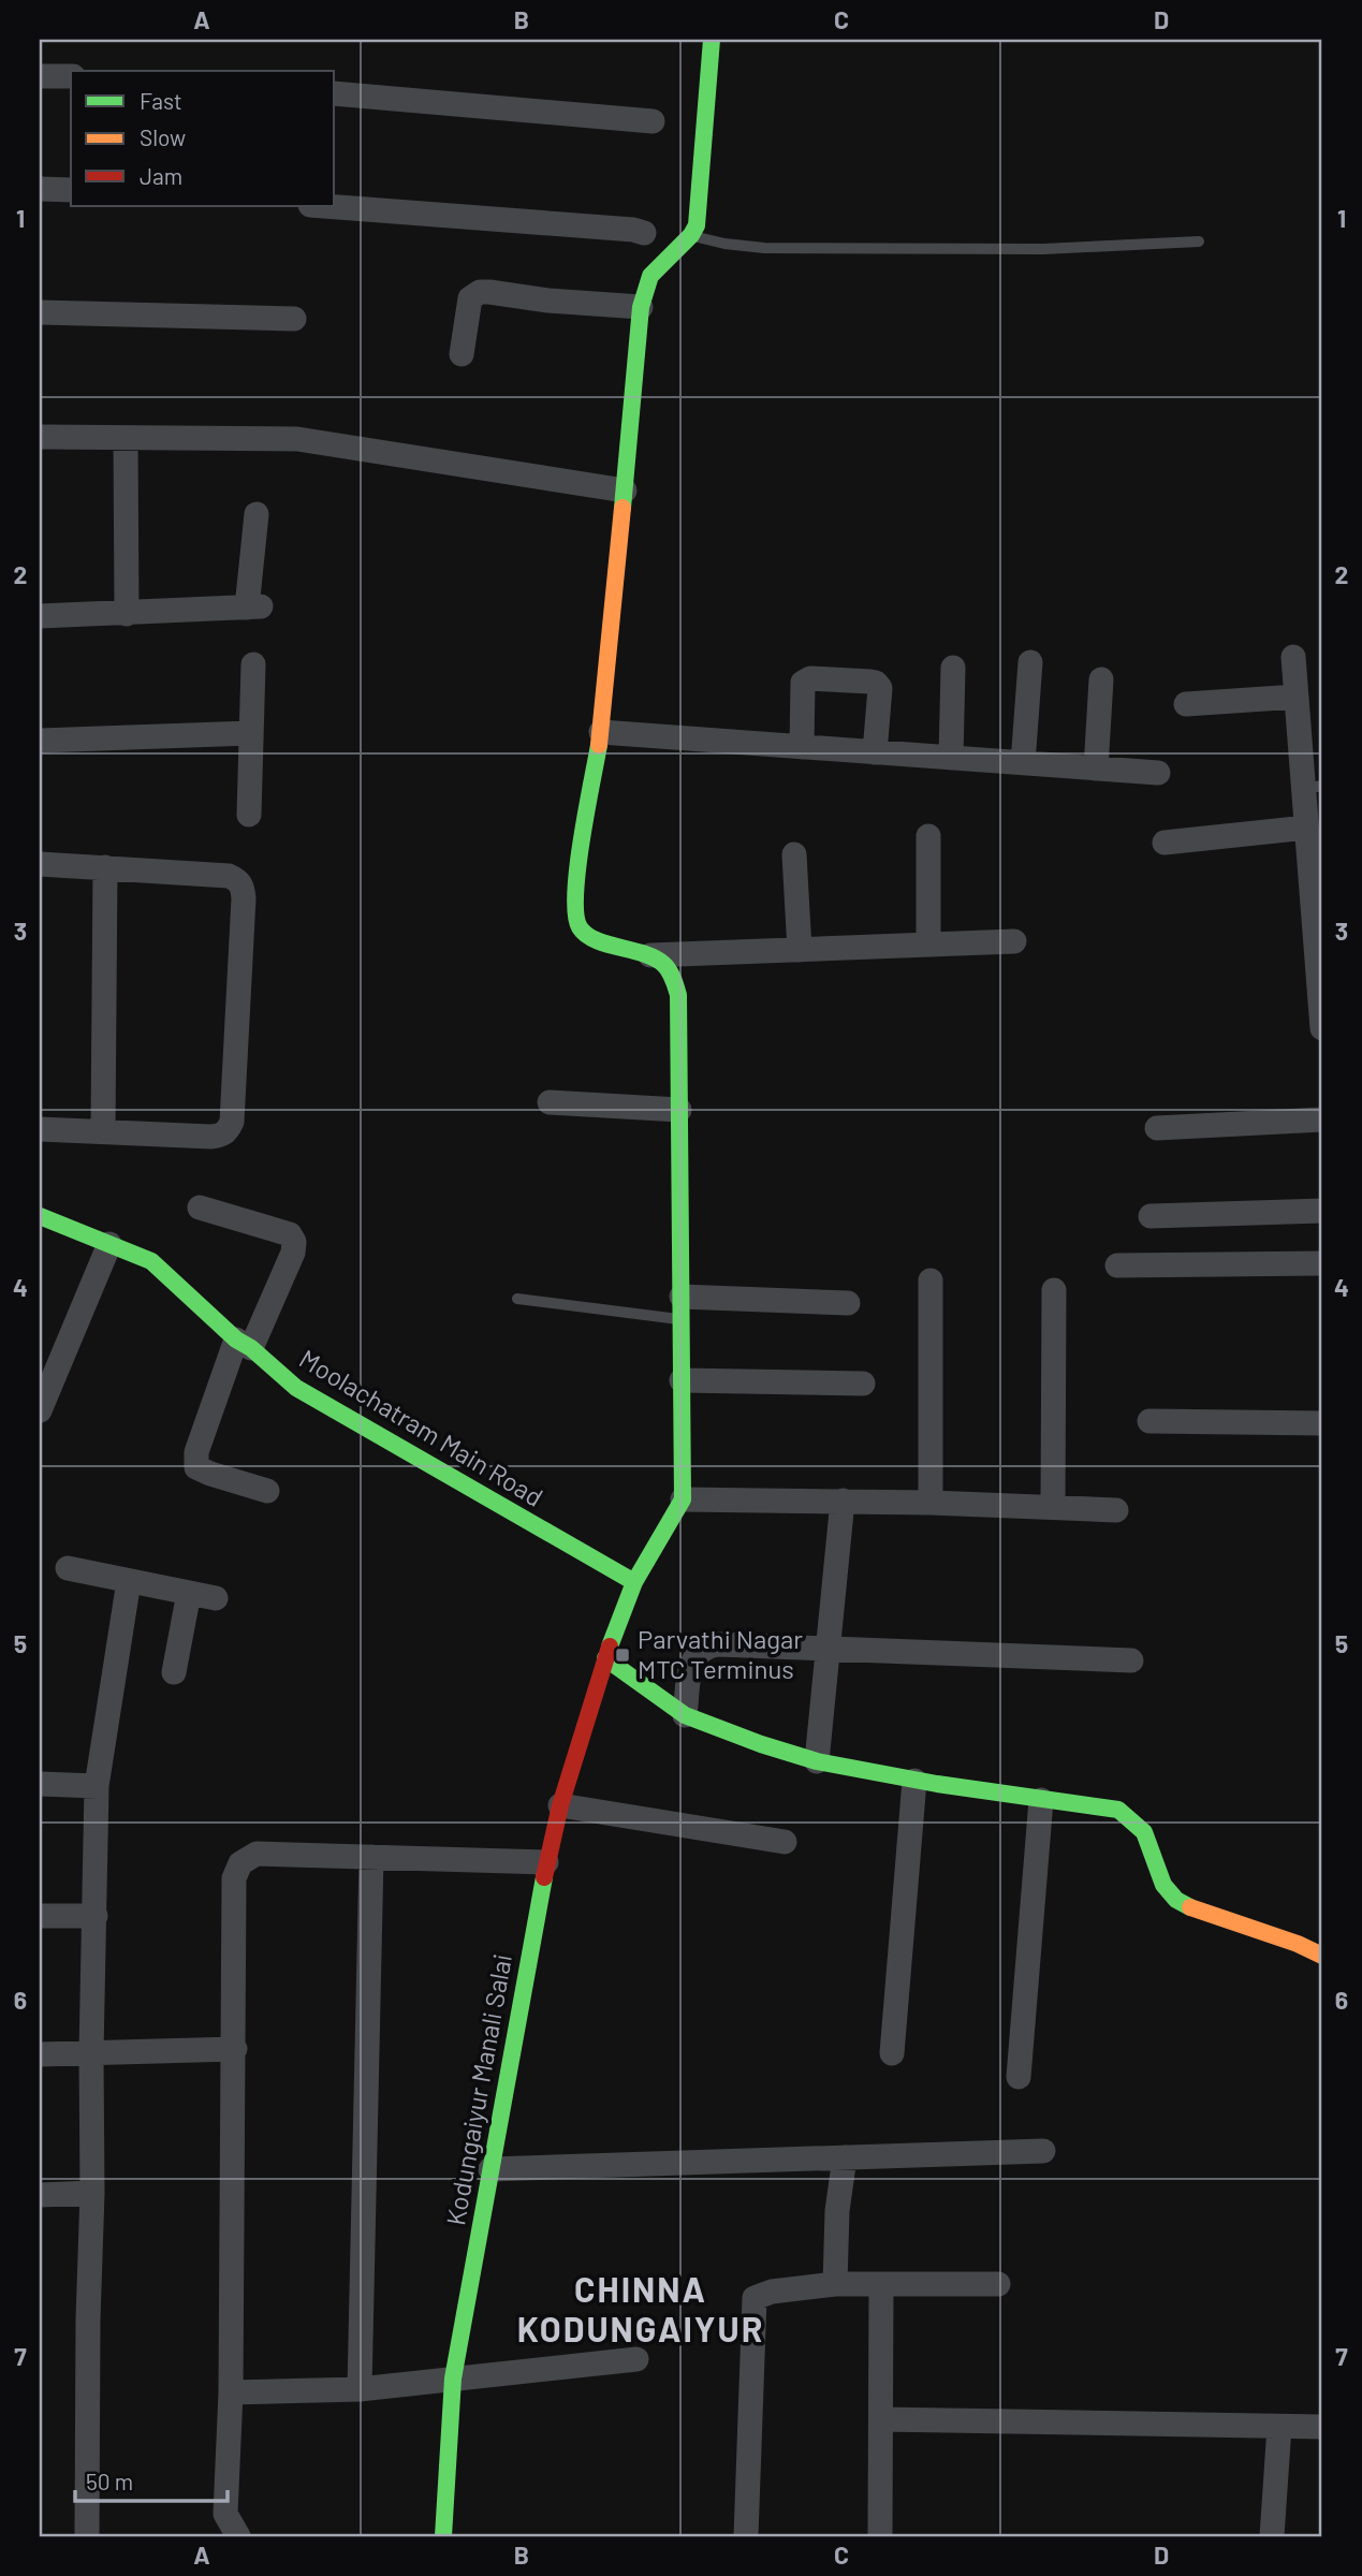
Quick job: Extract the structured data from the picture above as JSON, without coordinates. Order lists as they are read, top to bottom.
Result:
{
  "streets": {
    "street": ["Moolachatram Main Road", "Kodungaiyur Manali Salai"]
  },
  "crossings": [
    ["Moolachatram Main Road", "Kodungaiyur Manali Salai"]
  ],
  "districts": ["CHINNA KODUNGAIYUR"],
  "places": {
    "transit": ["Parvathi Nagar MTC Terminus"]
  },
  "legend": ["Fast", "Slow", "Jam"],
  "scale_bar": "50 m",
  "grid": {
    "columns": [
      "A",
      "B",
      "C",
      "D"
    ],
    "rows": [
      "1",
      "2",
      "3",
      "4",
      "5",
      "6",
      "7"
    ]
  }
}
